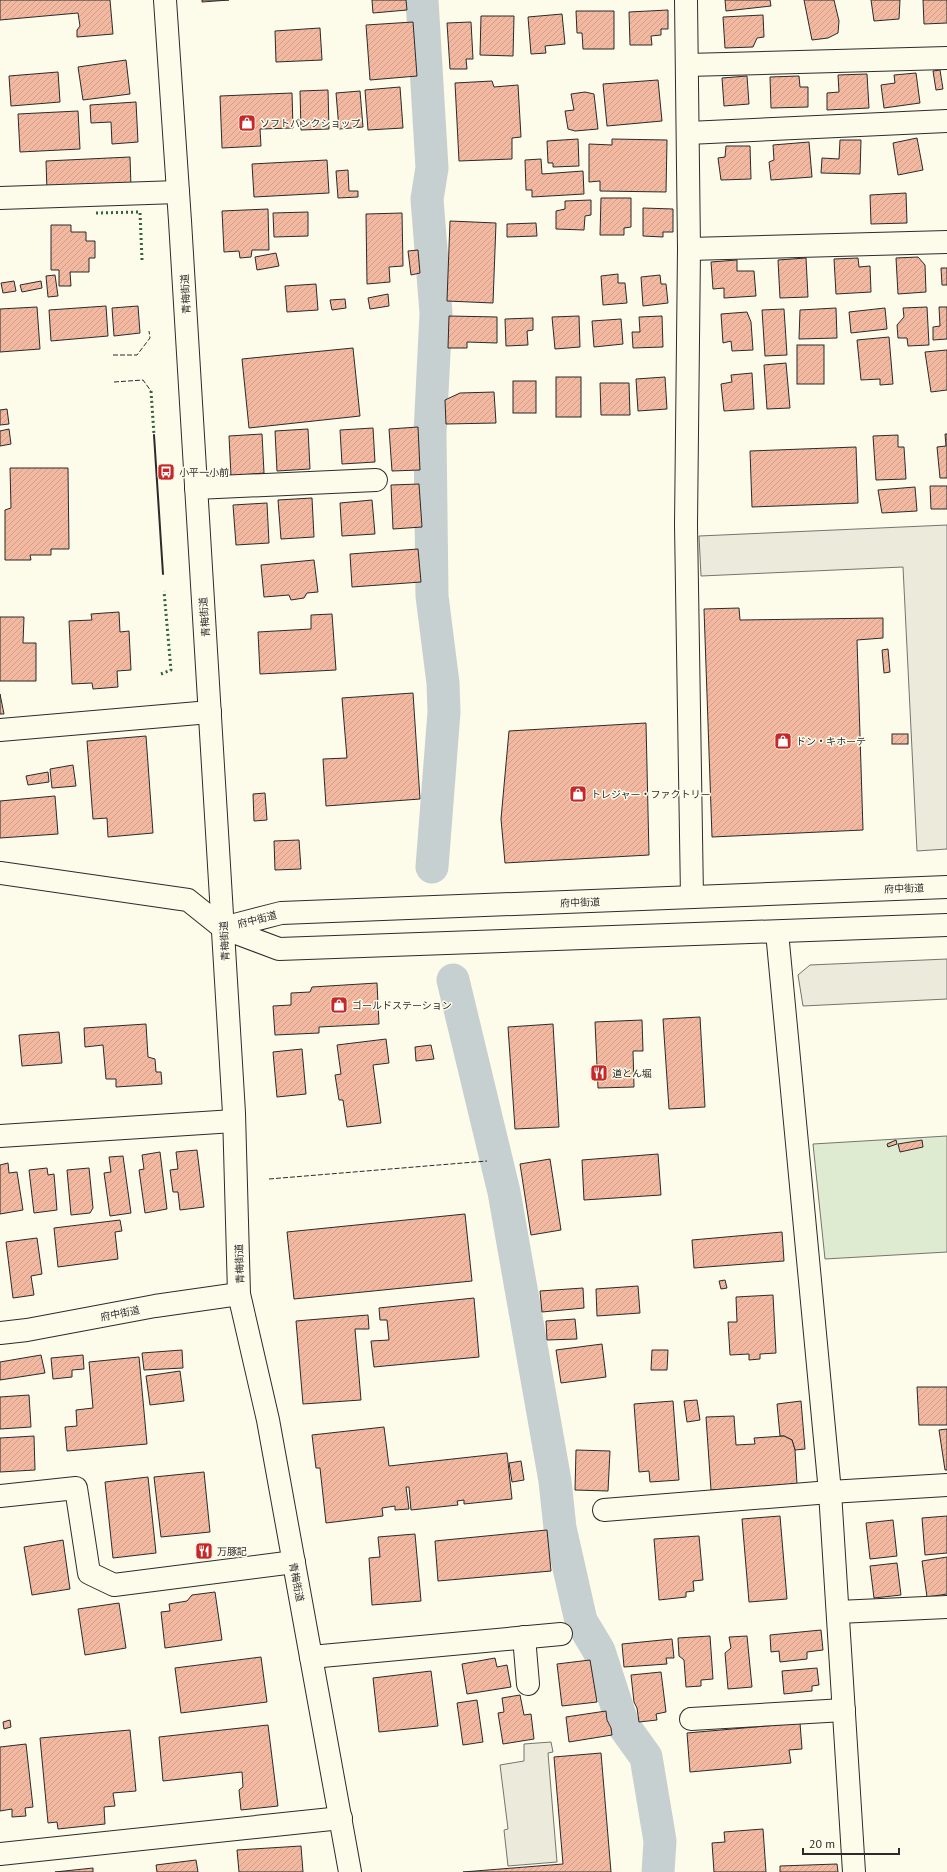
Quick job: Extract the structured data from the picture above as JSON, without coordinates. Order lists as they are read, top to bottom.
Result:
{
  "streets": {
    "street": ["青梅街道", "府中街道"]
  },
  "crossings": [
    ["青梅街道", "府中街道"]
  ],
  "places": {
    "shop": [
      "ソフトバンクショップ",
      "ドン・キホーテ",
      "トレジャー・ファクトリー",
      "ゴールドステーション"
    ],
    "bus stop": ["小平一小前"],
    "restaurant": ["道とん堀", "万豚記"]
  },
  "scale_bar": "20 m"
}
